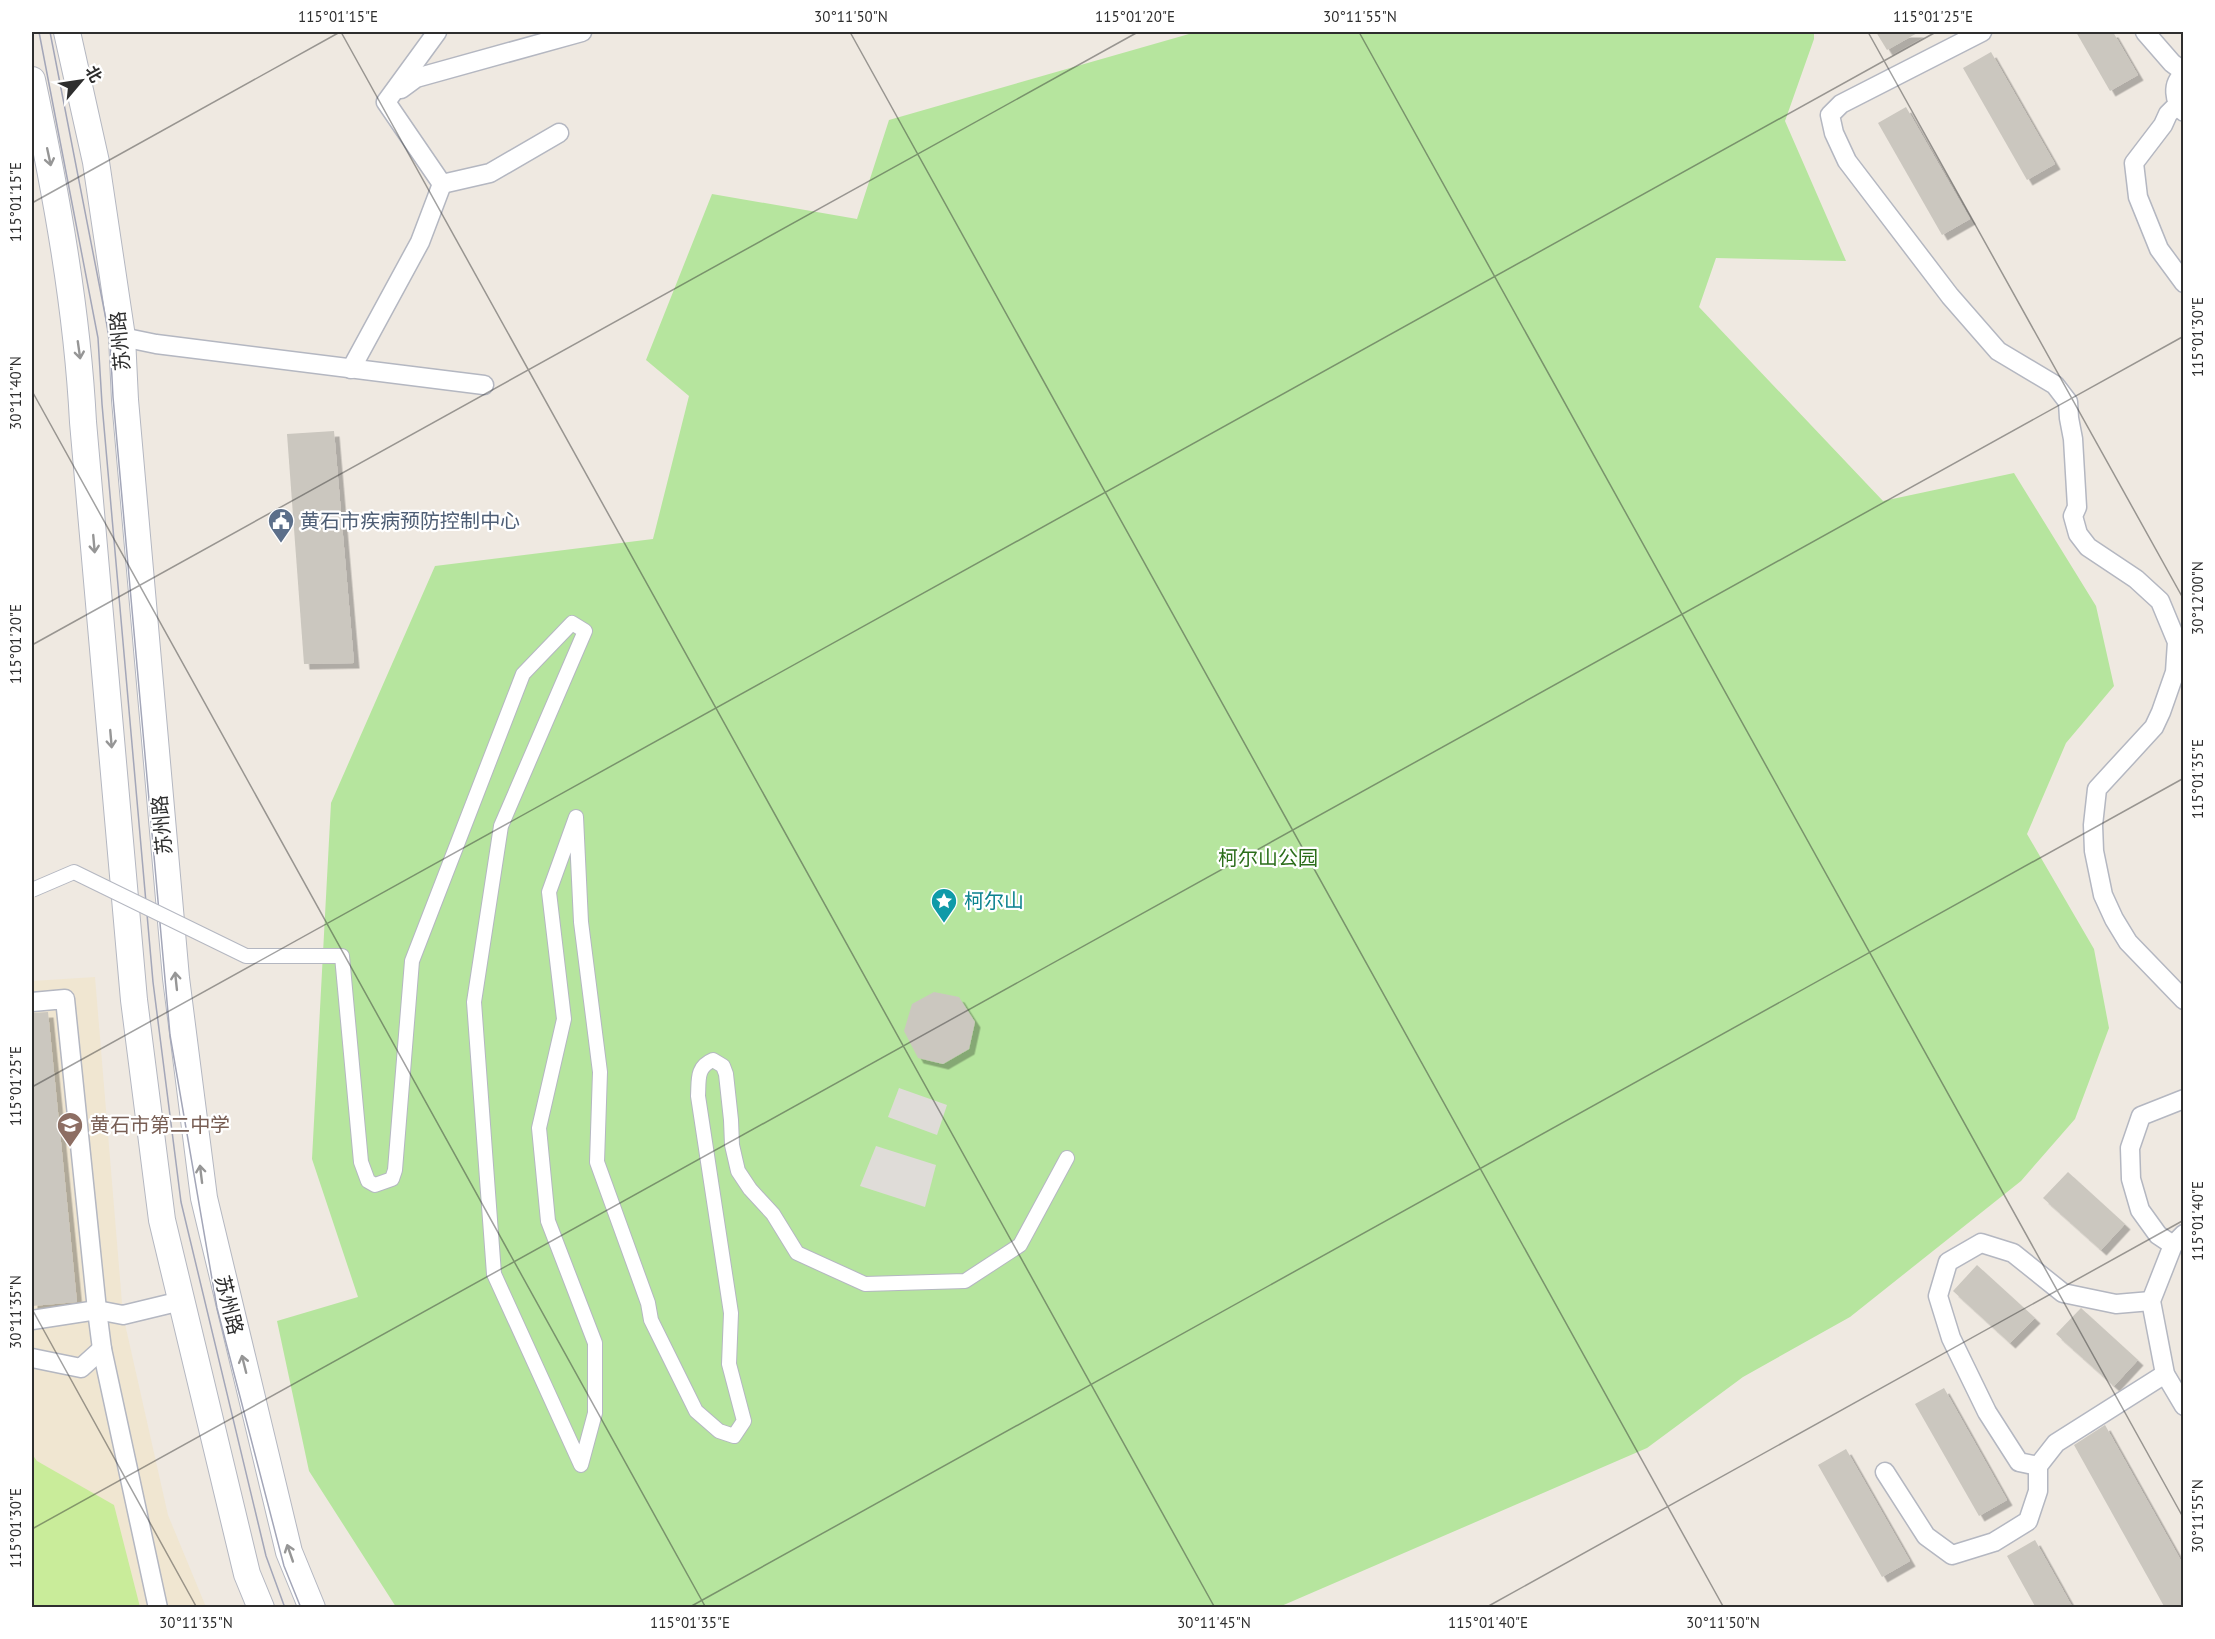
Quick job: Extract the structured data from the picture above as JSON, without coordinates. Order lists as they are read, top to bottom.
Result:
{
  "streets": {
    "main road": ["苏州路"]
  },
  "parks": ["柯尔山公园"],
  "places": {
    "public building": ["黄石市疾病预防控制中心"],
    "place": ["柯尔山"],
    "school or university": ["黄石市第二中学"]
  },
  "north": "top right",
  "coordinates": [
    "115°01'15\"E",
    "30°11'50\"N",
    "115°01'20\"E",
    "30°11'55\"N",
    "115°01'25\"E",
    "115°01'30\"E",
    "30°11'40\"N",
    "30°12'00\"N",
    "115°01'35\"E",
    "115°01'40\"E",
    "30°11'35\"N",
    "30°11'45\"N"
  ]
}
